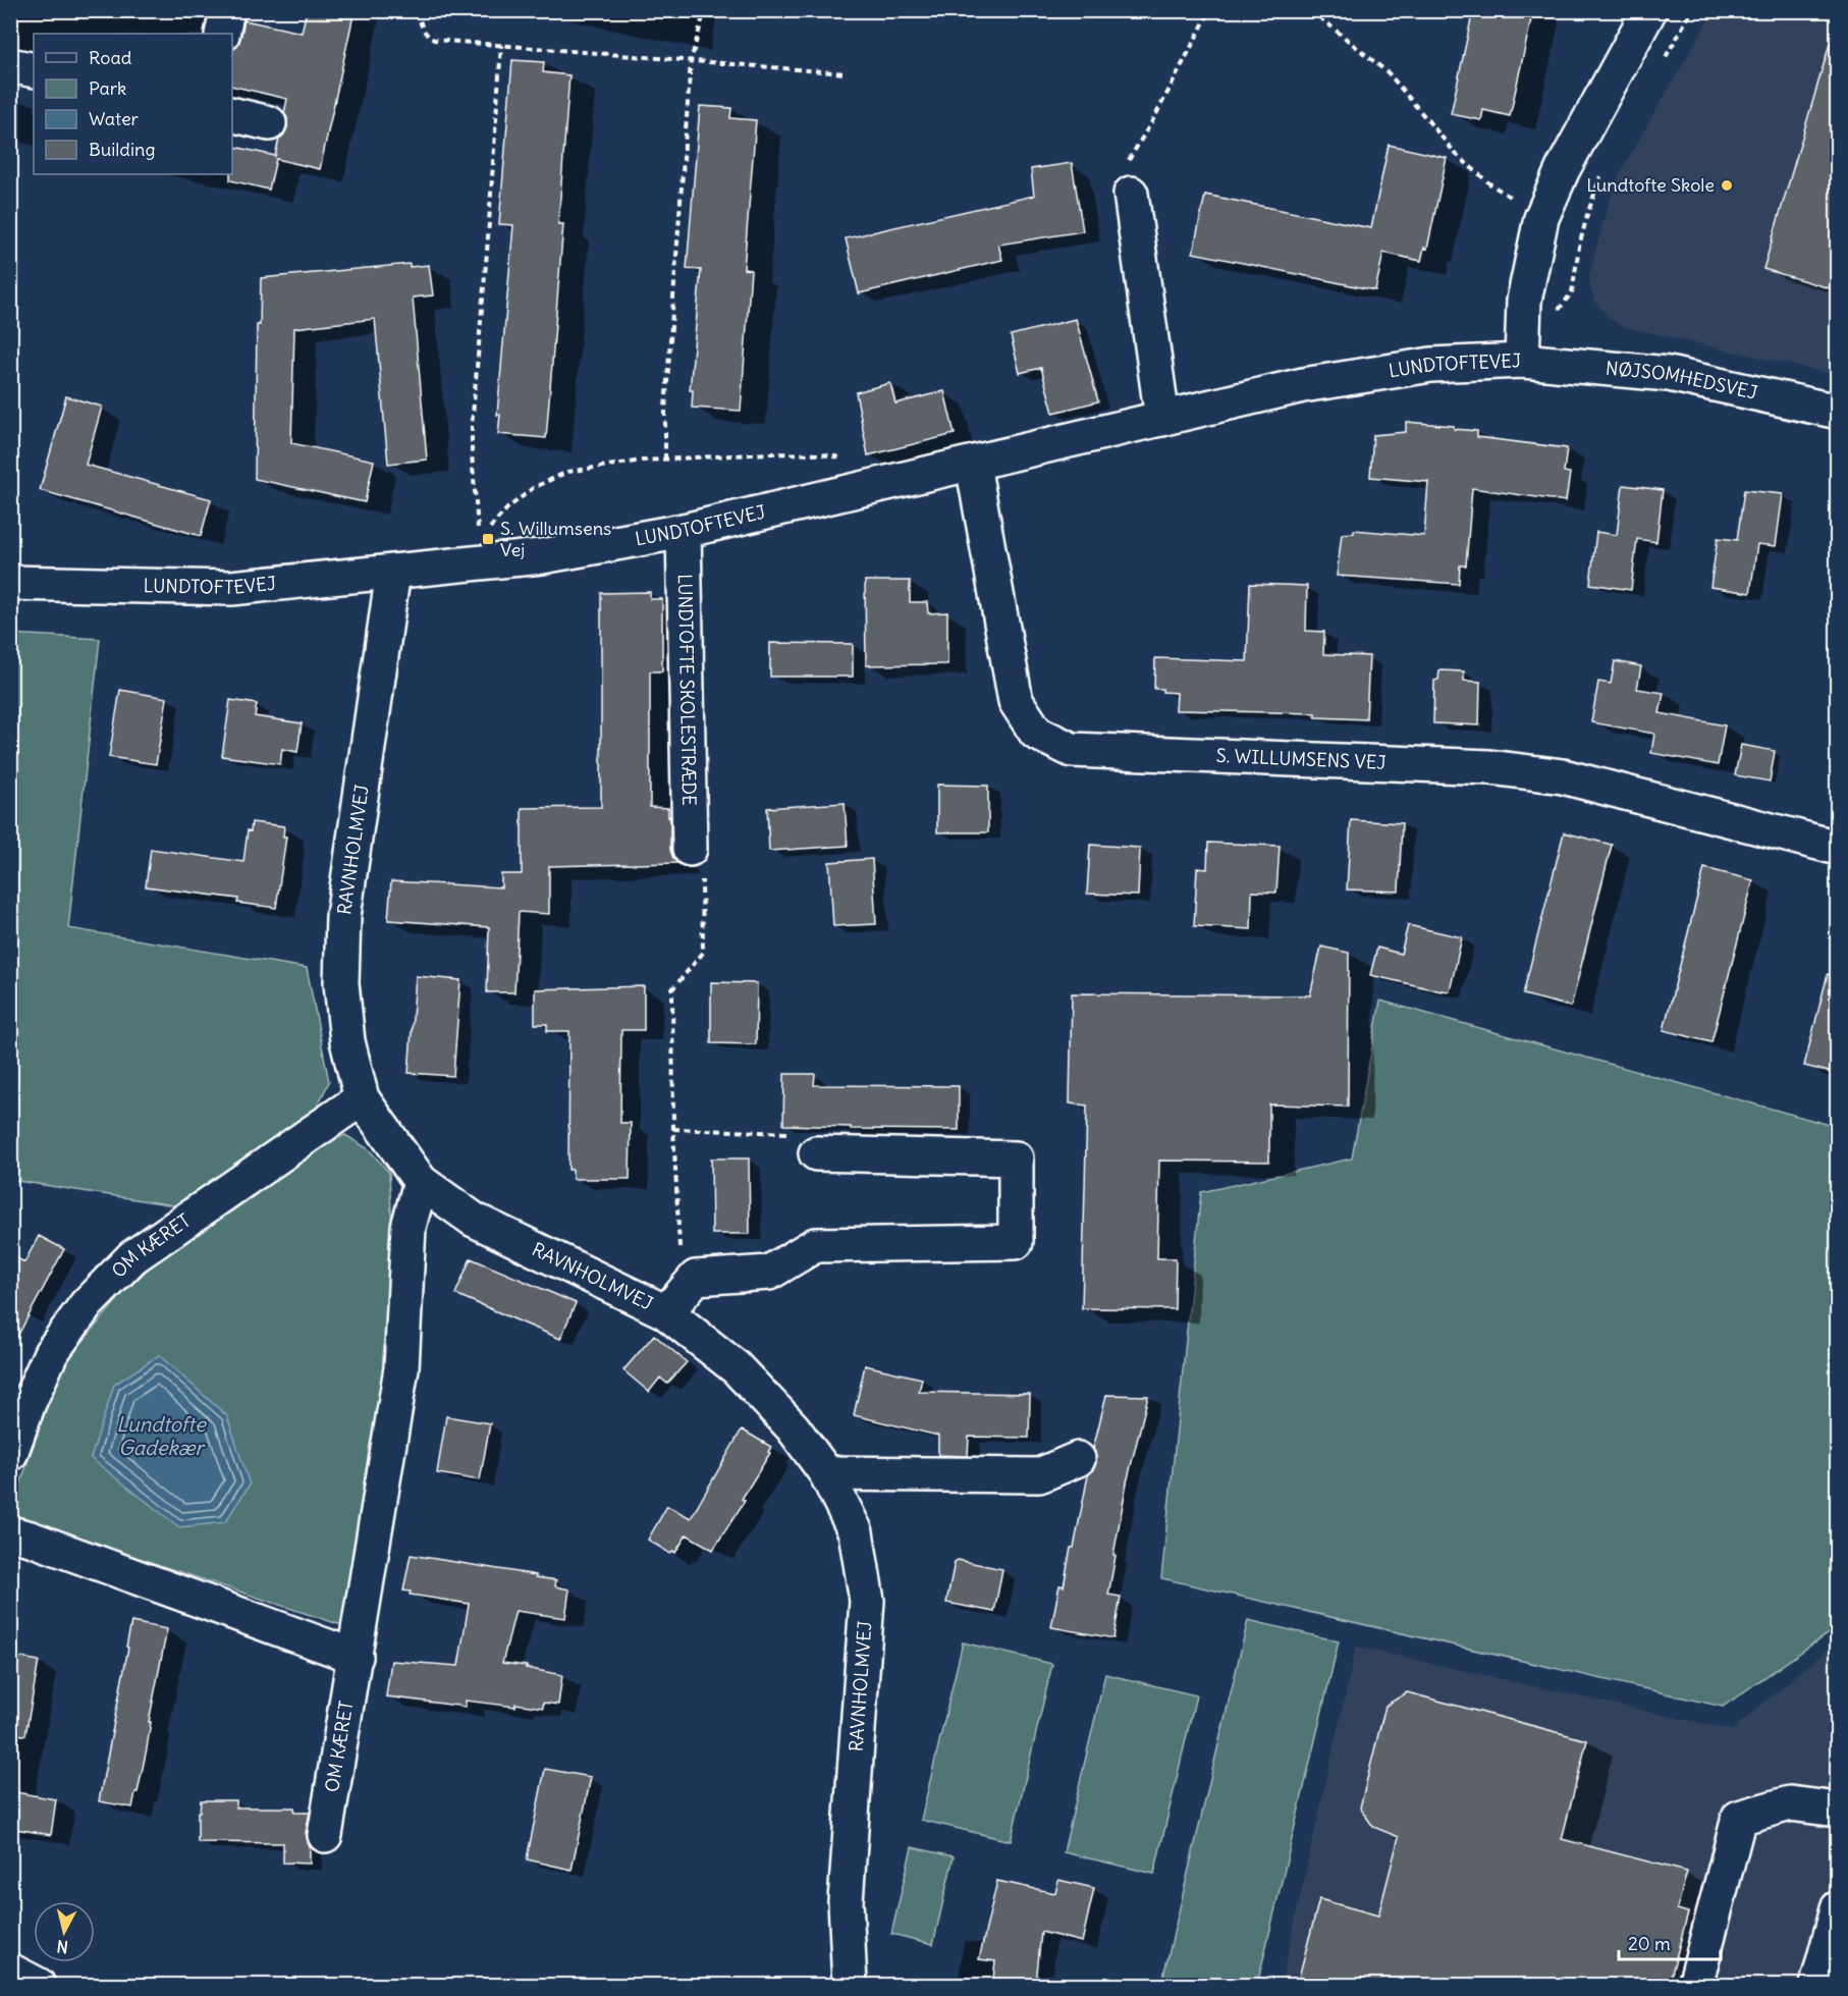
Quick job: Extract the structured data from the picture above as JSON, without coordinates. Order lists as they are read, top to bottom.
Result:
{
  "streets": {
    "street": [
      "LUNDTOFTEVEJ",
      "NØJSOMHEDSVEJ",
      "LUNDTOFTE SKOLESTRÆDE",
      "S. WILLUMSENS VEJ",
      "RAVNHOLMVEJ",
      "OM KÆRET"
    ]
  },
  "crossings": [
    ["LUNDTOFTEVEJ", "NØJSOMHEDSVEJ"],
    ["LUNDTOFTEVEJ", "LUNDTOFTE SKOLESTRÆDE"],
    ["LUNDTOFTEVEJ", "S. WILLUMSENS VEJ"],
    ["LUNDTOFTEVEJ", "RAVNHOLMVEJ"],
    ["RAVNHOLMVEJ", "OM KÆRET"]
  ],
  "water": ["Lundtofte Gadekær"],
  "places": {
    "other": ["Lundtofte Skole"],
    "transit": ["S. Willumsens Vej"]
  },
  "legend": [
    "Road",
    "Park",
    "Water",
    "Building"
  ],
  "scale_bar": "20 m",
  "north": "bottom"
}
